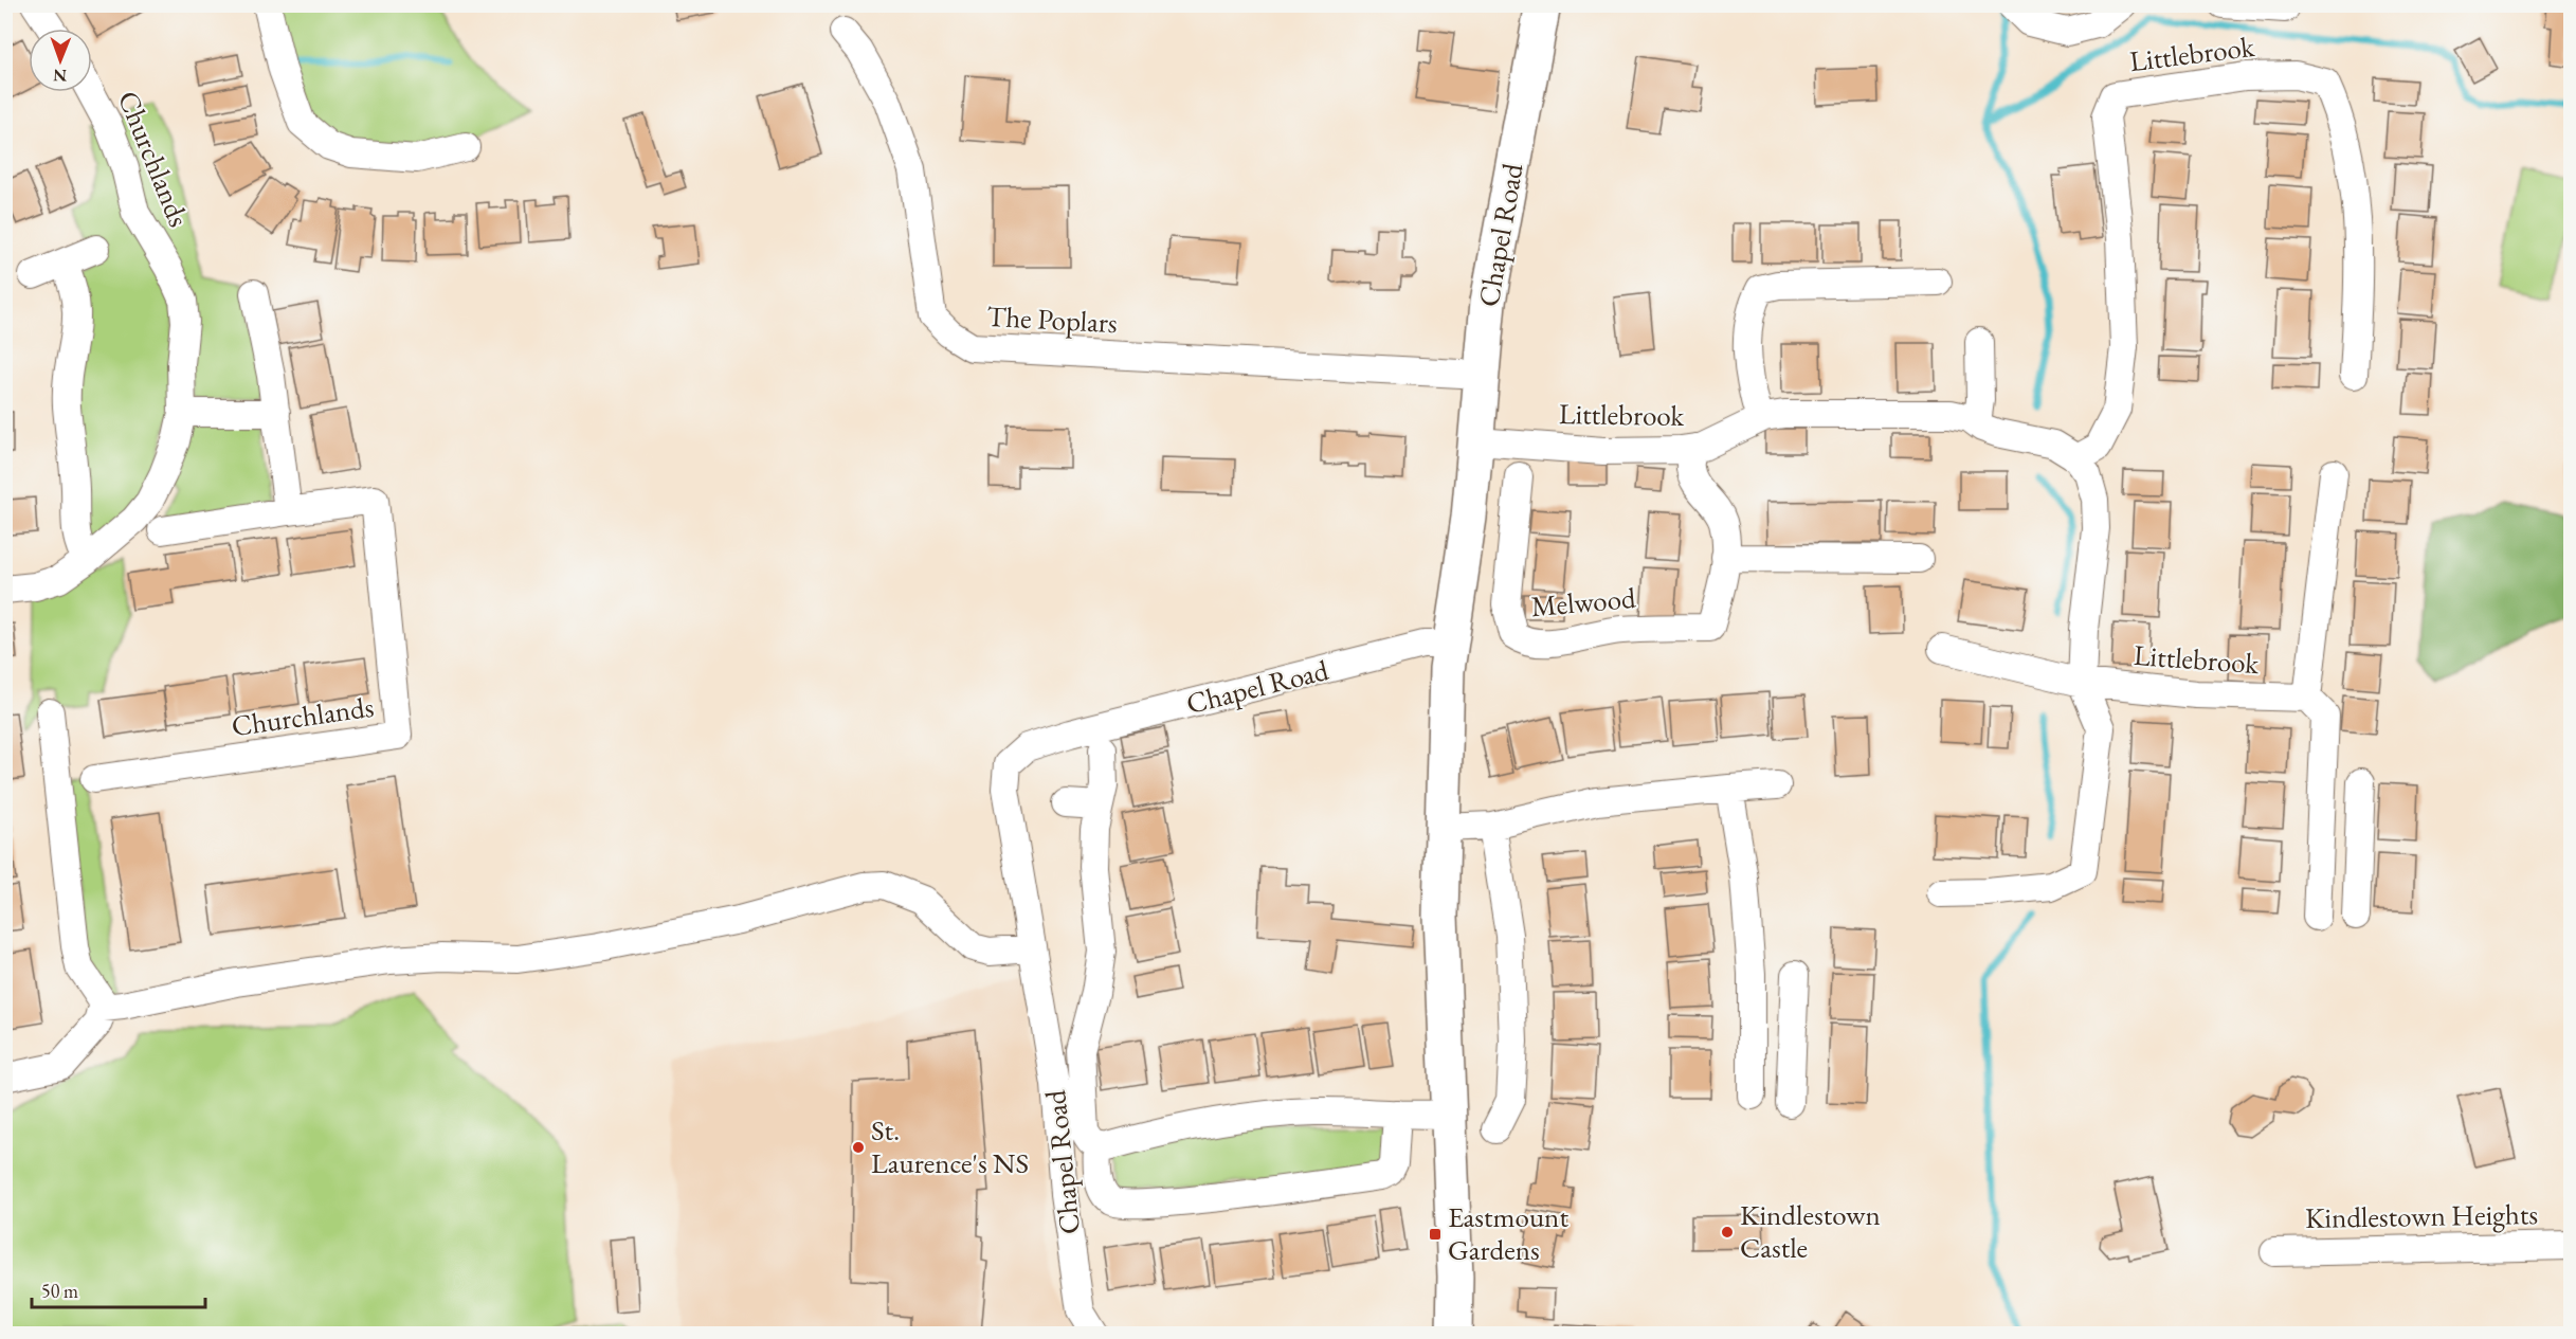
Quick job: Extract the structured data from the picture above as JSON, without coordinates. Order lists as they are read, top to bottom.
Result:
{
  "streets": {
    "street": [
      "Littlebrook",
      "Churchlands",
      "Chapel Road",
      "The Poplars",
      "Melwood",
      "Kindlestown Heights"
    ]
  },
  "crossings": [
    ["Littlebrook", "Chapel Road"],
    ["Littlebrook", "Melwood"],
    ["Chapel Road", "The Poplars"]
  ],
  "places": {
    "other": ["St. Laurence's NS", "Kindlestown Castle"],
    "transit": ["Eastmount Gardens"]
  },
  "scale_bar": "50 m",
  "north": "bottom"
}
